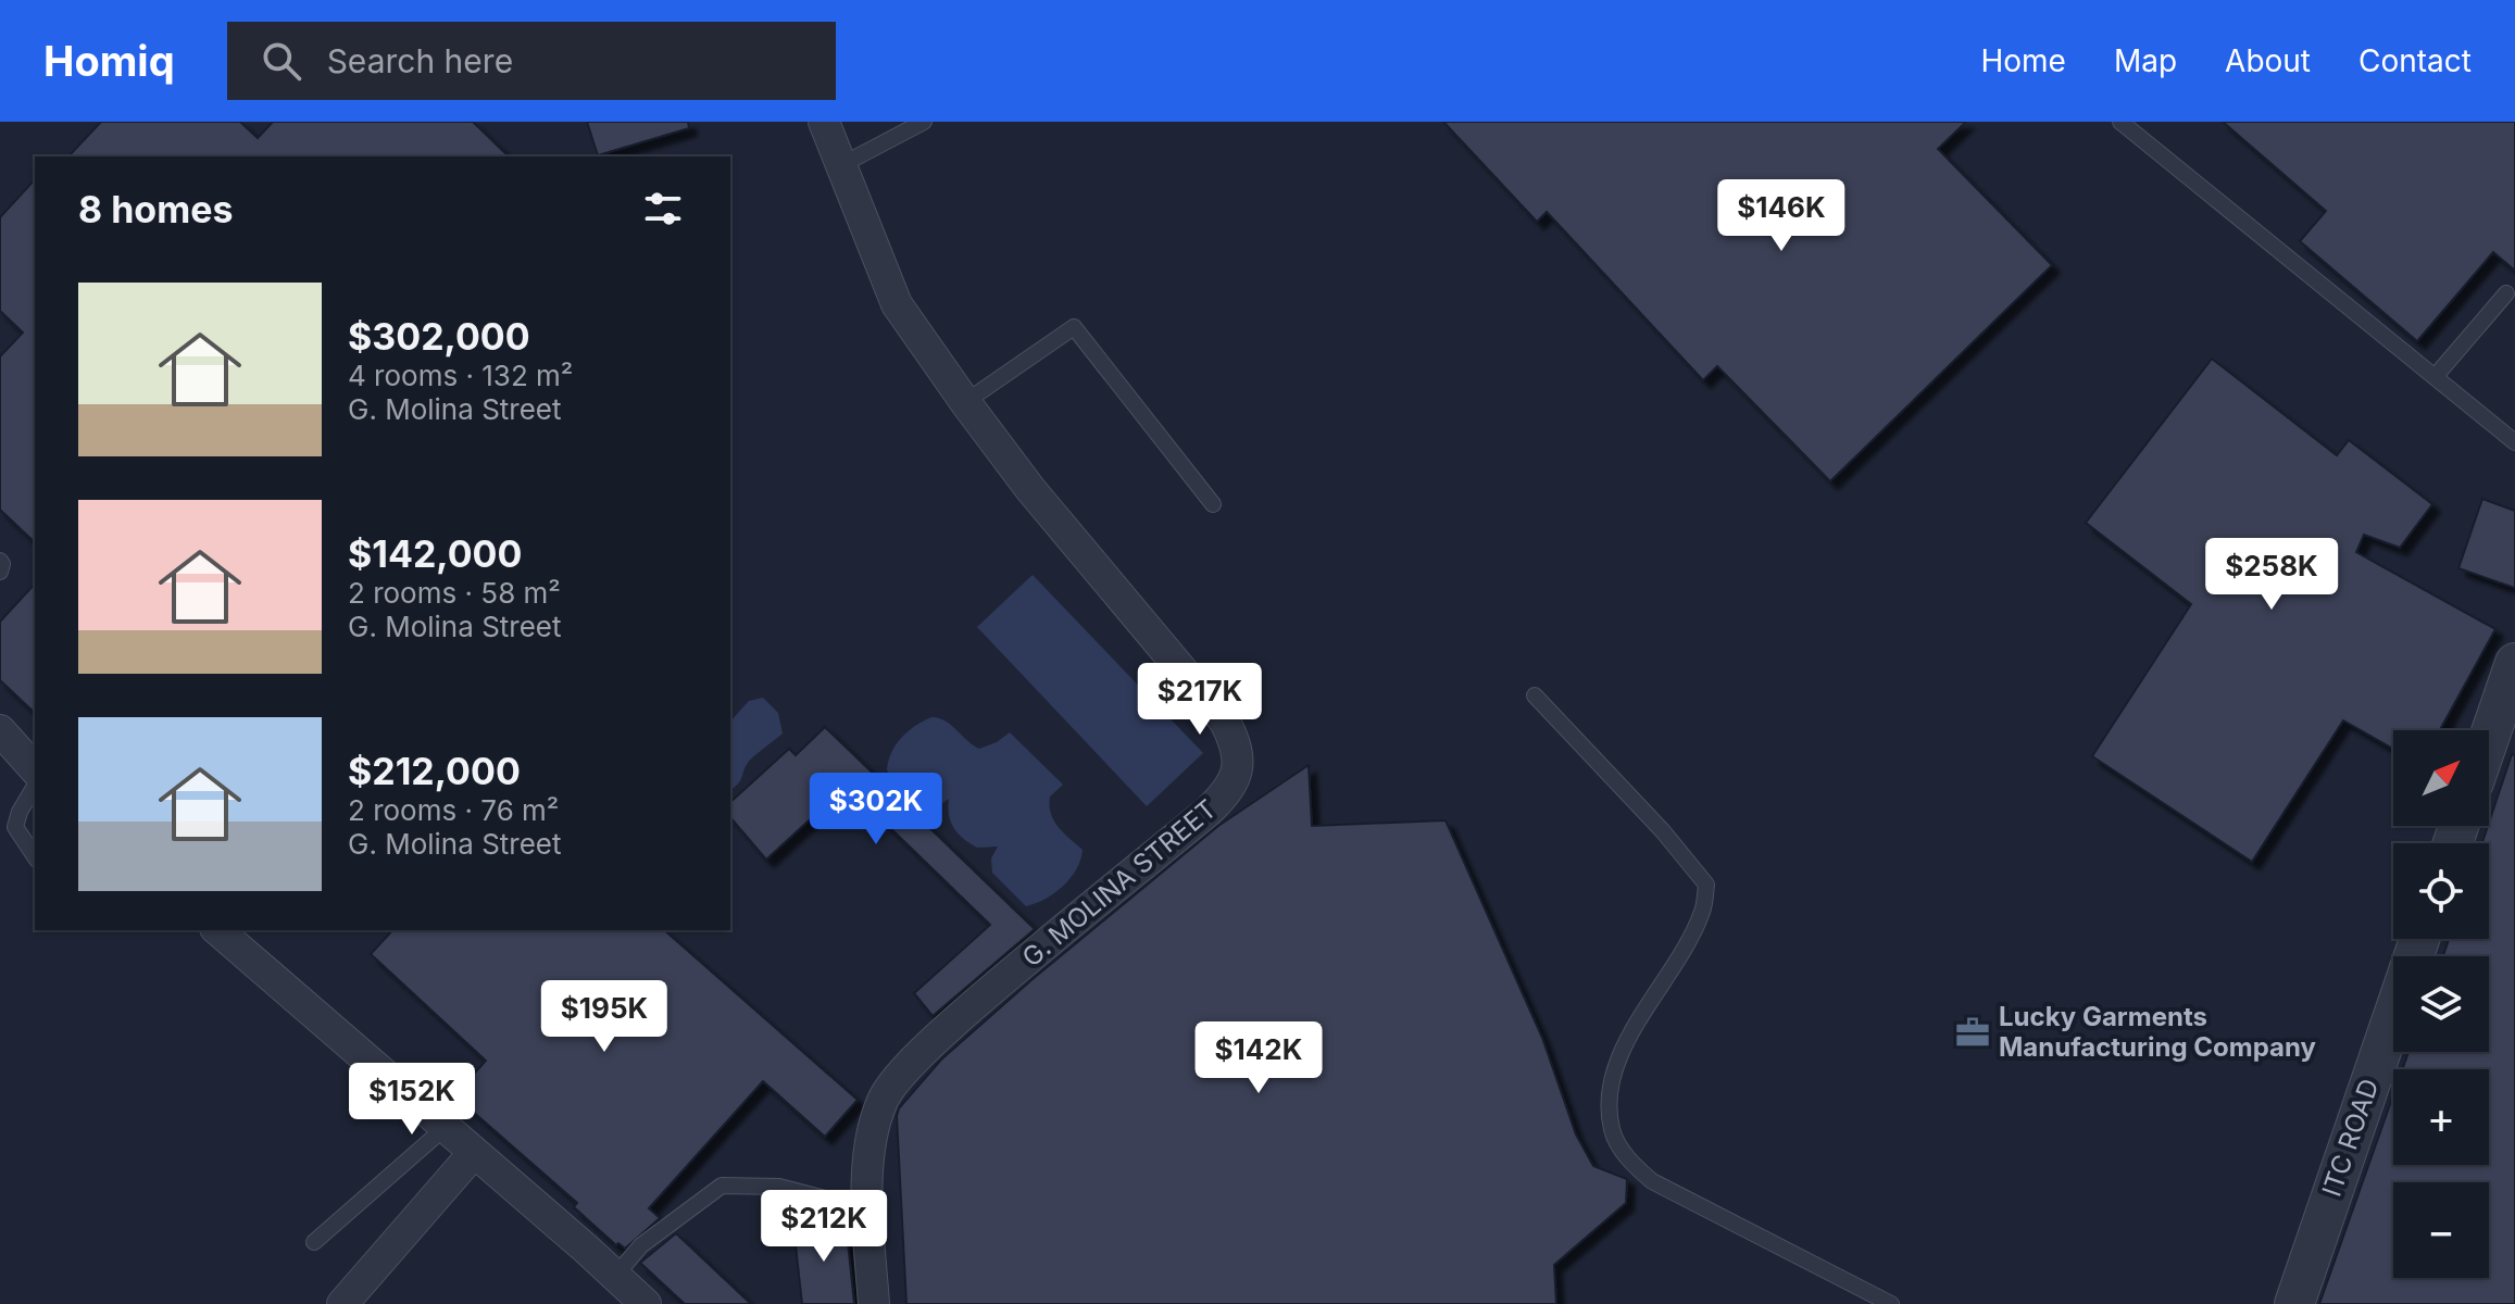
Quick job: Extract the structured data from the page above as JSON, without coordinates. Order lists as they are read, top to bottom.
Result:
{
  "streets": {
    "street": ["G. MOLINA STREET", "ITC ROAD"]
  },
  "places": {
    "office": ["Lucky Garments Manufacturing Company"]
  },
  "north": "top right",
  "page": {
    "header": "Homiq",
    "search": "Search here",
    "nav": [
      "Home",
      "Map",
      "About",
      "Contact"
    ],
    "heading": "8 homes",
    "price": [
      "$146K",
      "$258K",
      "$217K",
      "$302K",
      "$195K",
      "$142K",
      "$152K",
      "$212K"
    ],
    "list": [
      {
        "name": "$302,000",
        "note": "4 rooms · 132 m² · G. Molina Street"
      },
      {
        "name": "$142,000",
        "note": "2 rooms · 58 m² · G. Molina Street"
      },
      {
        "name": "$212,000",
        "note": "2 rooms · 76 m² · G. Molina Street"
      }
    ],
    "map_buttons": ["+", "−"]
  }
}
